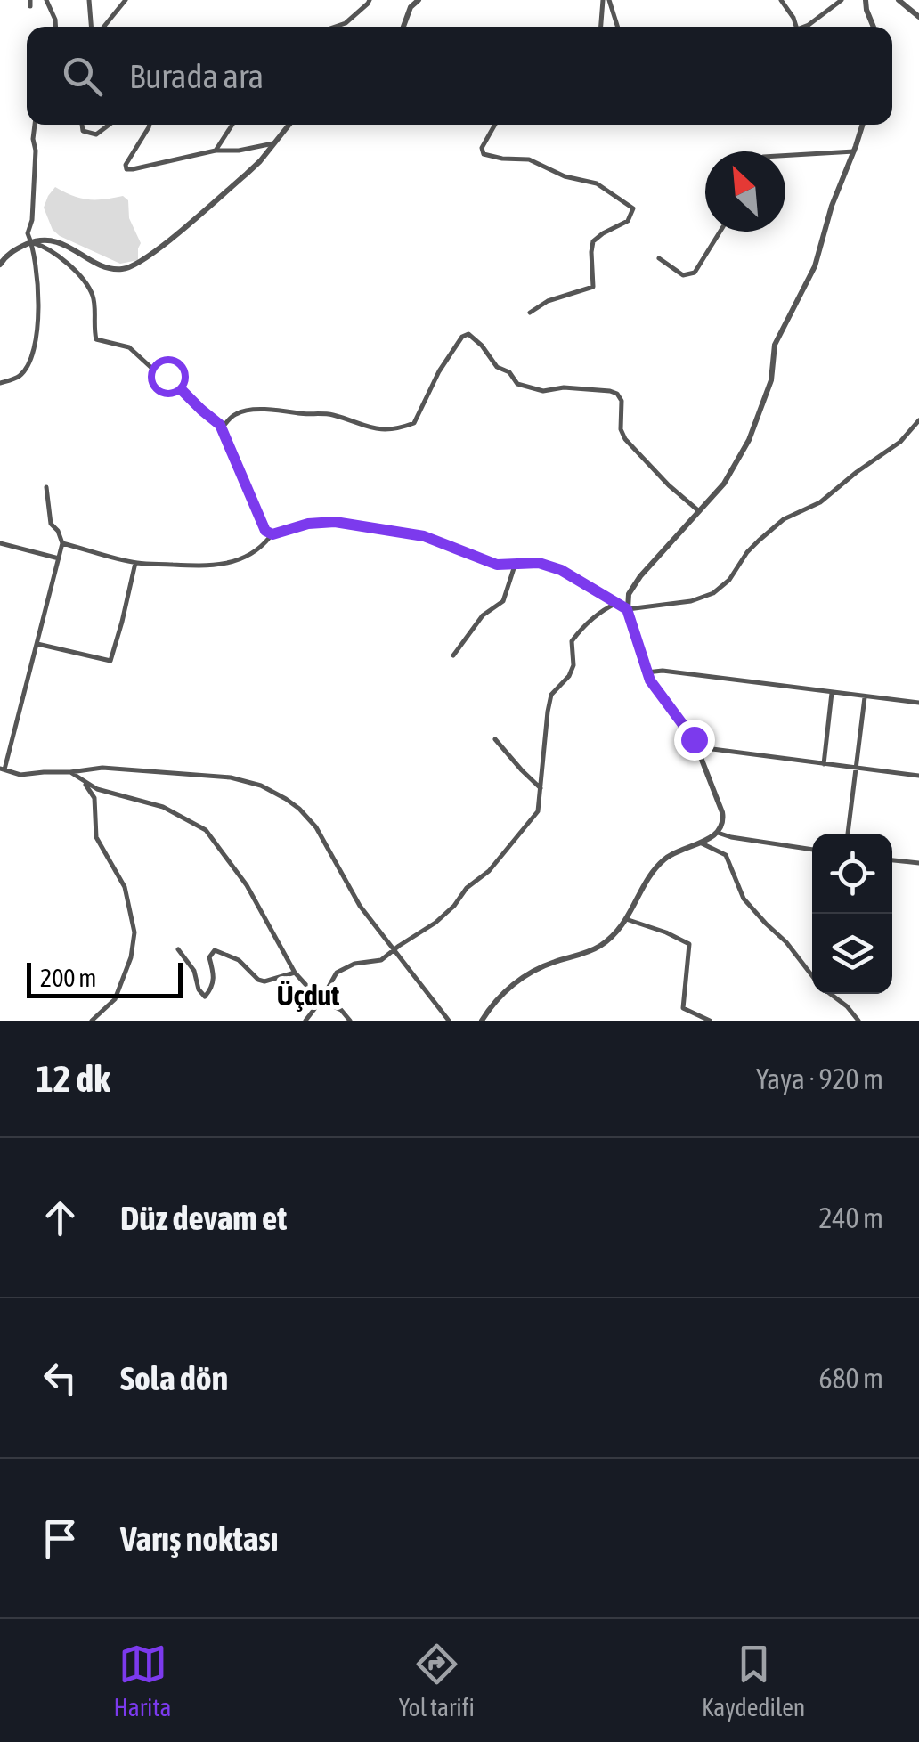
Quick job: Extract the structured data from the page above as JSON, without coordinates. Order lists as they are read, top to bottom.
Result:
{
  "districts": ["Üçdut"],
  "scale_bar": "200 m",
  "north": "top left",
  "page": {
    "search": "Burada ara",
    "scale": "200 m",
    "heading": ["12 dk", "Yaya · 920 m"],
    "list": [
      ["Düz devam et", "240 m"],
      ["Sola dön", "680 m"],
      "Varış noktası"
    ],
    "nav": ["Harita", "Yol tarifi", "Kaydedilen"]
  }
}
